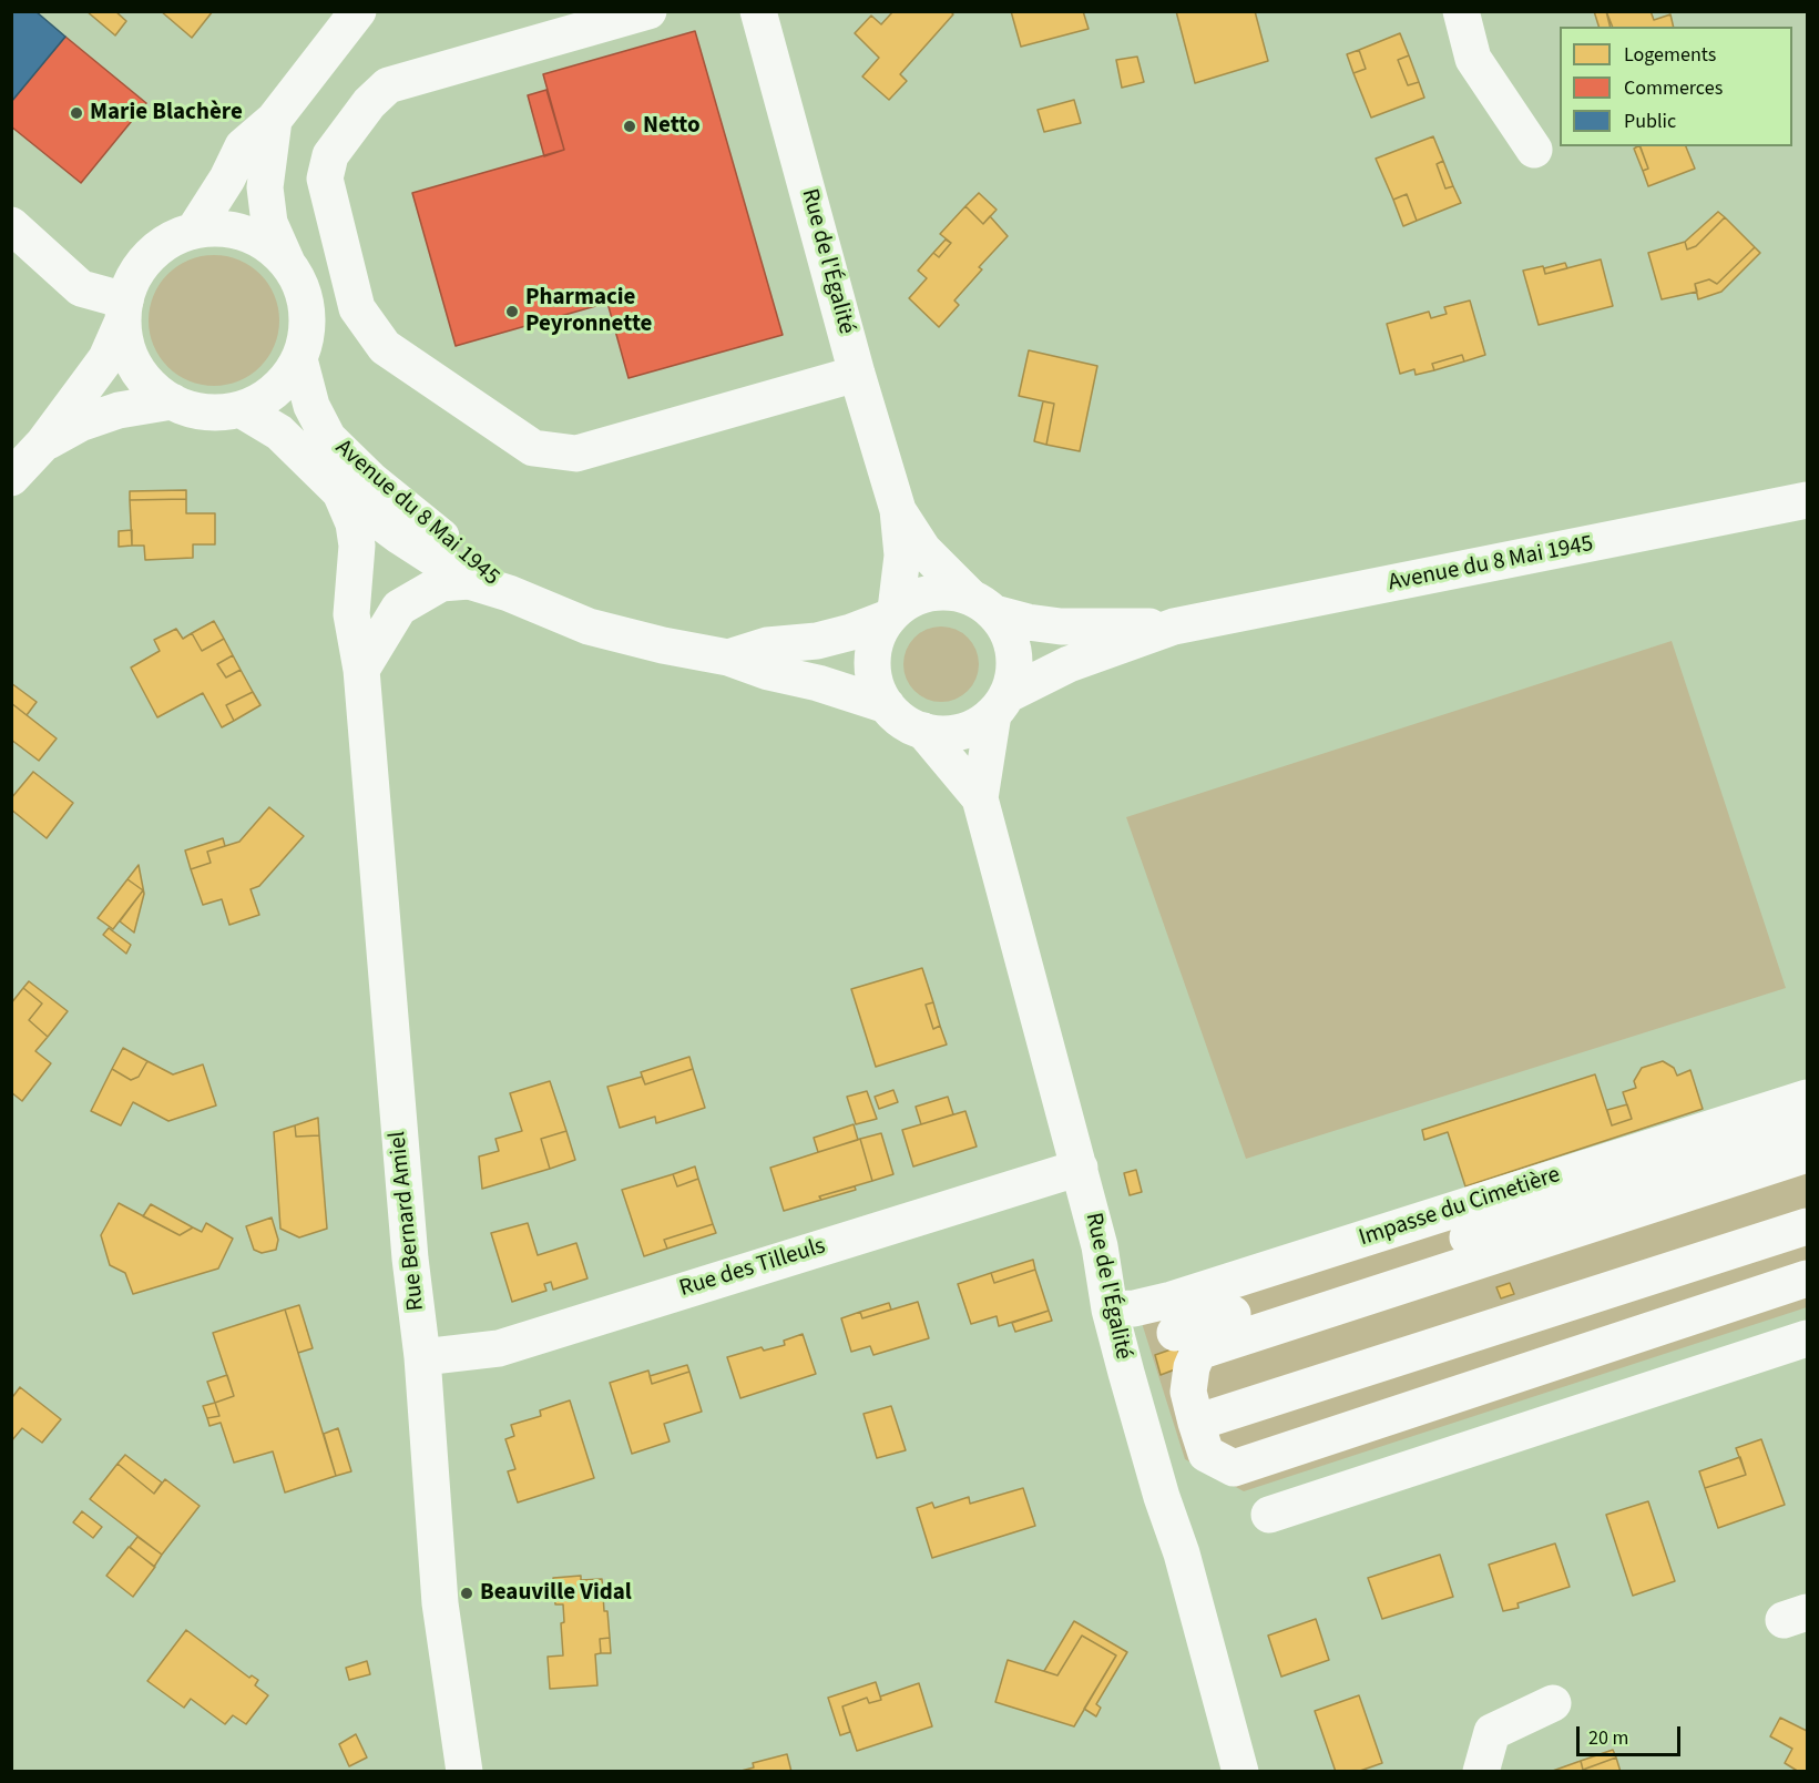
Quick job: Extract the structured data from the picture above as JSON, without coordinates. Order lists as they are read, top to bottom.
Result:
{
  "streets": {
    "street": [
      "Rue de l'Égalité",
      "Avenue du 8 Mai 1945",
      "Impasse du Cimetière",
      "Rue Bernard Amiel",
      "Rue des Tilleuls"
    ]
  },
  "crossings": [
    ["Rue de l'Égalité", "Avenue du 8 Mai 1945"],
    ["Rue de l'Égalité", "Impasse du Cimetière"],
    ["Rue de l'Égalité", "Rue des Tilleuls"],
    ["Avenue du 8 Mai 1945", "Rue Bernard Amiel"],
    ["Rue Bernard Amiel", "Rue des Tilleuls"]
  ],
  "places": [
    "Marie Blachère",
    "Netto",
    "Pharmacie Peyronnette",
    "Beauville Vidal"
  ],
  "legend": ["Logements", "Commerces", "Public"],
  "scale_bar": "20 m"
}
